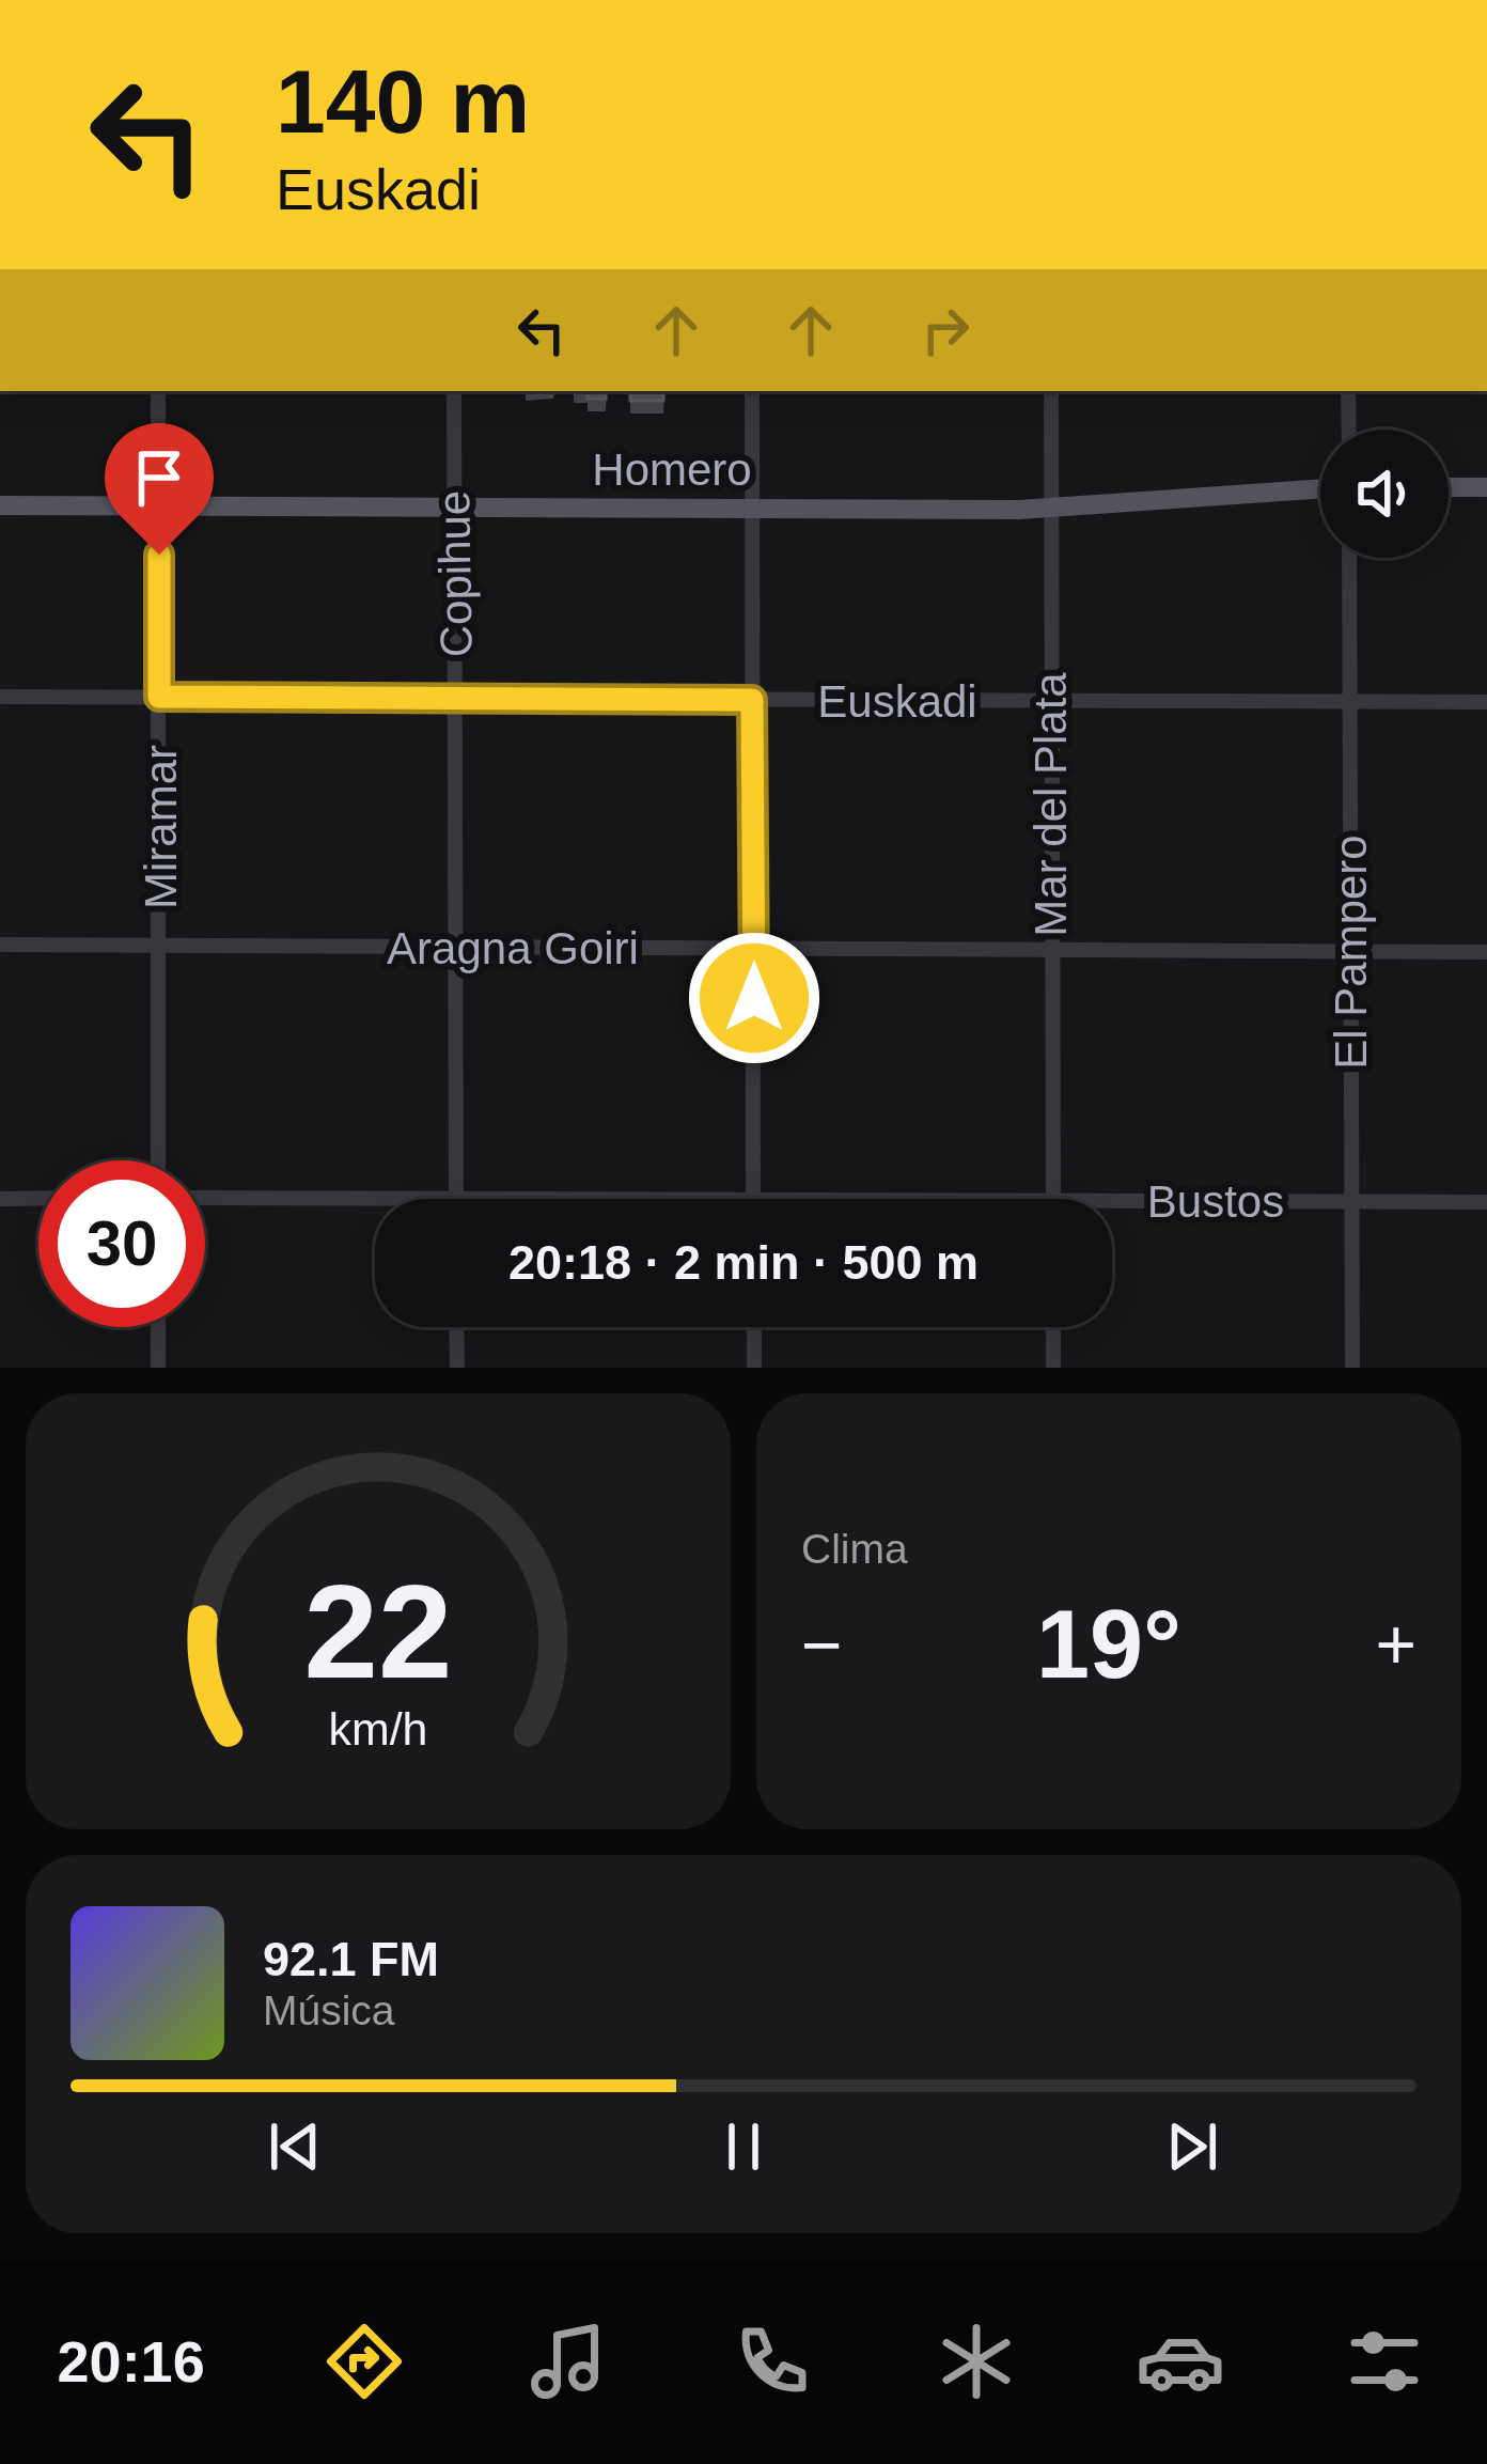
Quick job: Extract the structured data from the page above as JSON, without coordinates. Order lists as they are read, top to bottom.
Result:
{
  "streets": {
    "main road": ["Homero"],
    "street": [
      "Copihue",
      "Euskadi",
      "Mar del Plata",
      "Miramar",
      "Aragna Goiri",
      "El Pampero",
      "Bustos"
    ]
  },
  "crossings": [
    ["Homero", "Copihue"],
    ["Homero", "Mar del Plata"],
    ["Homero", "Miramar"],
    ["Copihue", "Euskadi"],
    ["Copihue", "Aragna Goiri"],
    ["Copihue", "Bustos"],
    ["Euskadi", "Mar del Plata"],
    ["Euskadi", "Miramar"],
    ["Euskadi", "El Pampero"],
    ["Mar del Plata", "Aragna Goiri"],
    ["Miramar", "Aragna Goiri"],
    ["Aragna Goiri", "El Pampero"],
    ["El Pampero", "Bustos"]
  ],
  "page": {
    "turn": ["140 m", "Euskadi"],
    "limit": "30",
    "trip": "20:18 · 2 min · 500 m",
    "tile": "Clima",
    "heat": ["−", "19°", "+"],
    "song": ["92.1 FM", "Música"],
    "tabs": "20:16",
    "gauge": ["22", "km/h"]
  }
}
